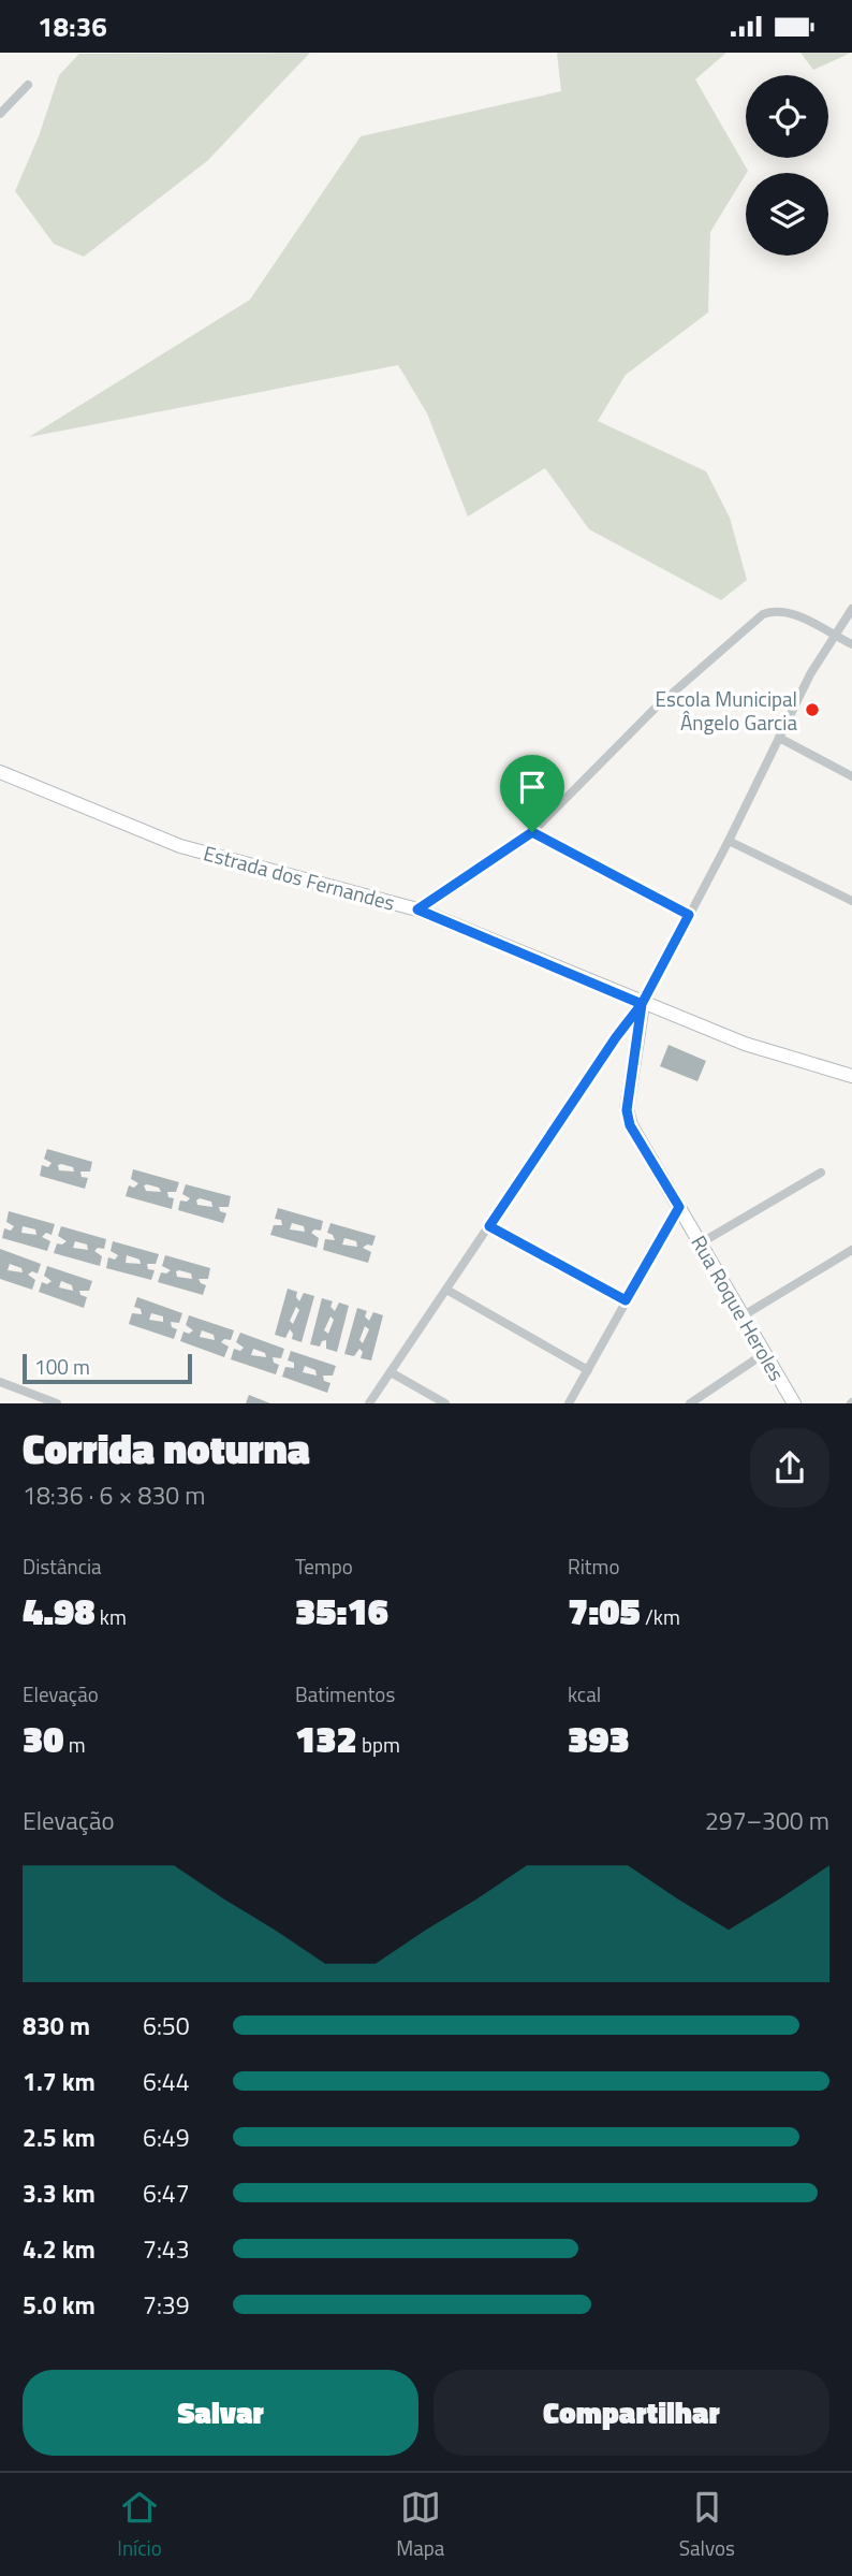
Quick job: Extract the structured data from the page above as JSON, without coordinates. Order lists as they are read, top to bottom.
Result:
{
  "streets": {
    "main road": ["Estrada dos Fernandes", "Rua Roque Heroles"]
  },
  "crossings": [
    ["Estrada dos Fernandes", "Rua Roque Heroles"]
  ],
  "places": ["Escola Municipal Ângelo Garcia"],
  "scale_bar": "100 m",
  "page": {
    "status": "18:36",
    "scale": "100 m",
    "heading": ["Corrida noturna", "18:36 · 6 × 830 m"],
    "stats": [
      ["Distância", "4.98 km"],
      ["Tempo", "35:16"],
      ["Ritmo", "7:05 /km"],
      ["Elevação", "30 m"],
      ["Batimentos", "132 bpm"],
      ["kcal", "393"]
    ],
    "chart": ["Elevação", "297–300 m"],
    "list": [
      {
        "name": "830 m",
        "note": "6:50"
      },
      {
        "name": "1.7 km",
        "note": "6:44"
      },
      {
        "name": "2.5 km",
        "note": "6:49"
      },
      {
        "name": "3.3 km",
        "note": "6:47"
      },
      {
        "name": "4.2 km",
        "note": "7:43"
      },
      {
        "name": "5.0 km",
        "note": "7:39"
      }
    ],
    "buttons": ["Salvar", "Compartilhar"],
    "tabs": ["Início", "Mapa", "Salvos"]
  }
}
